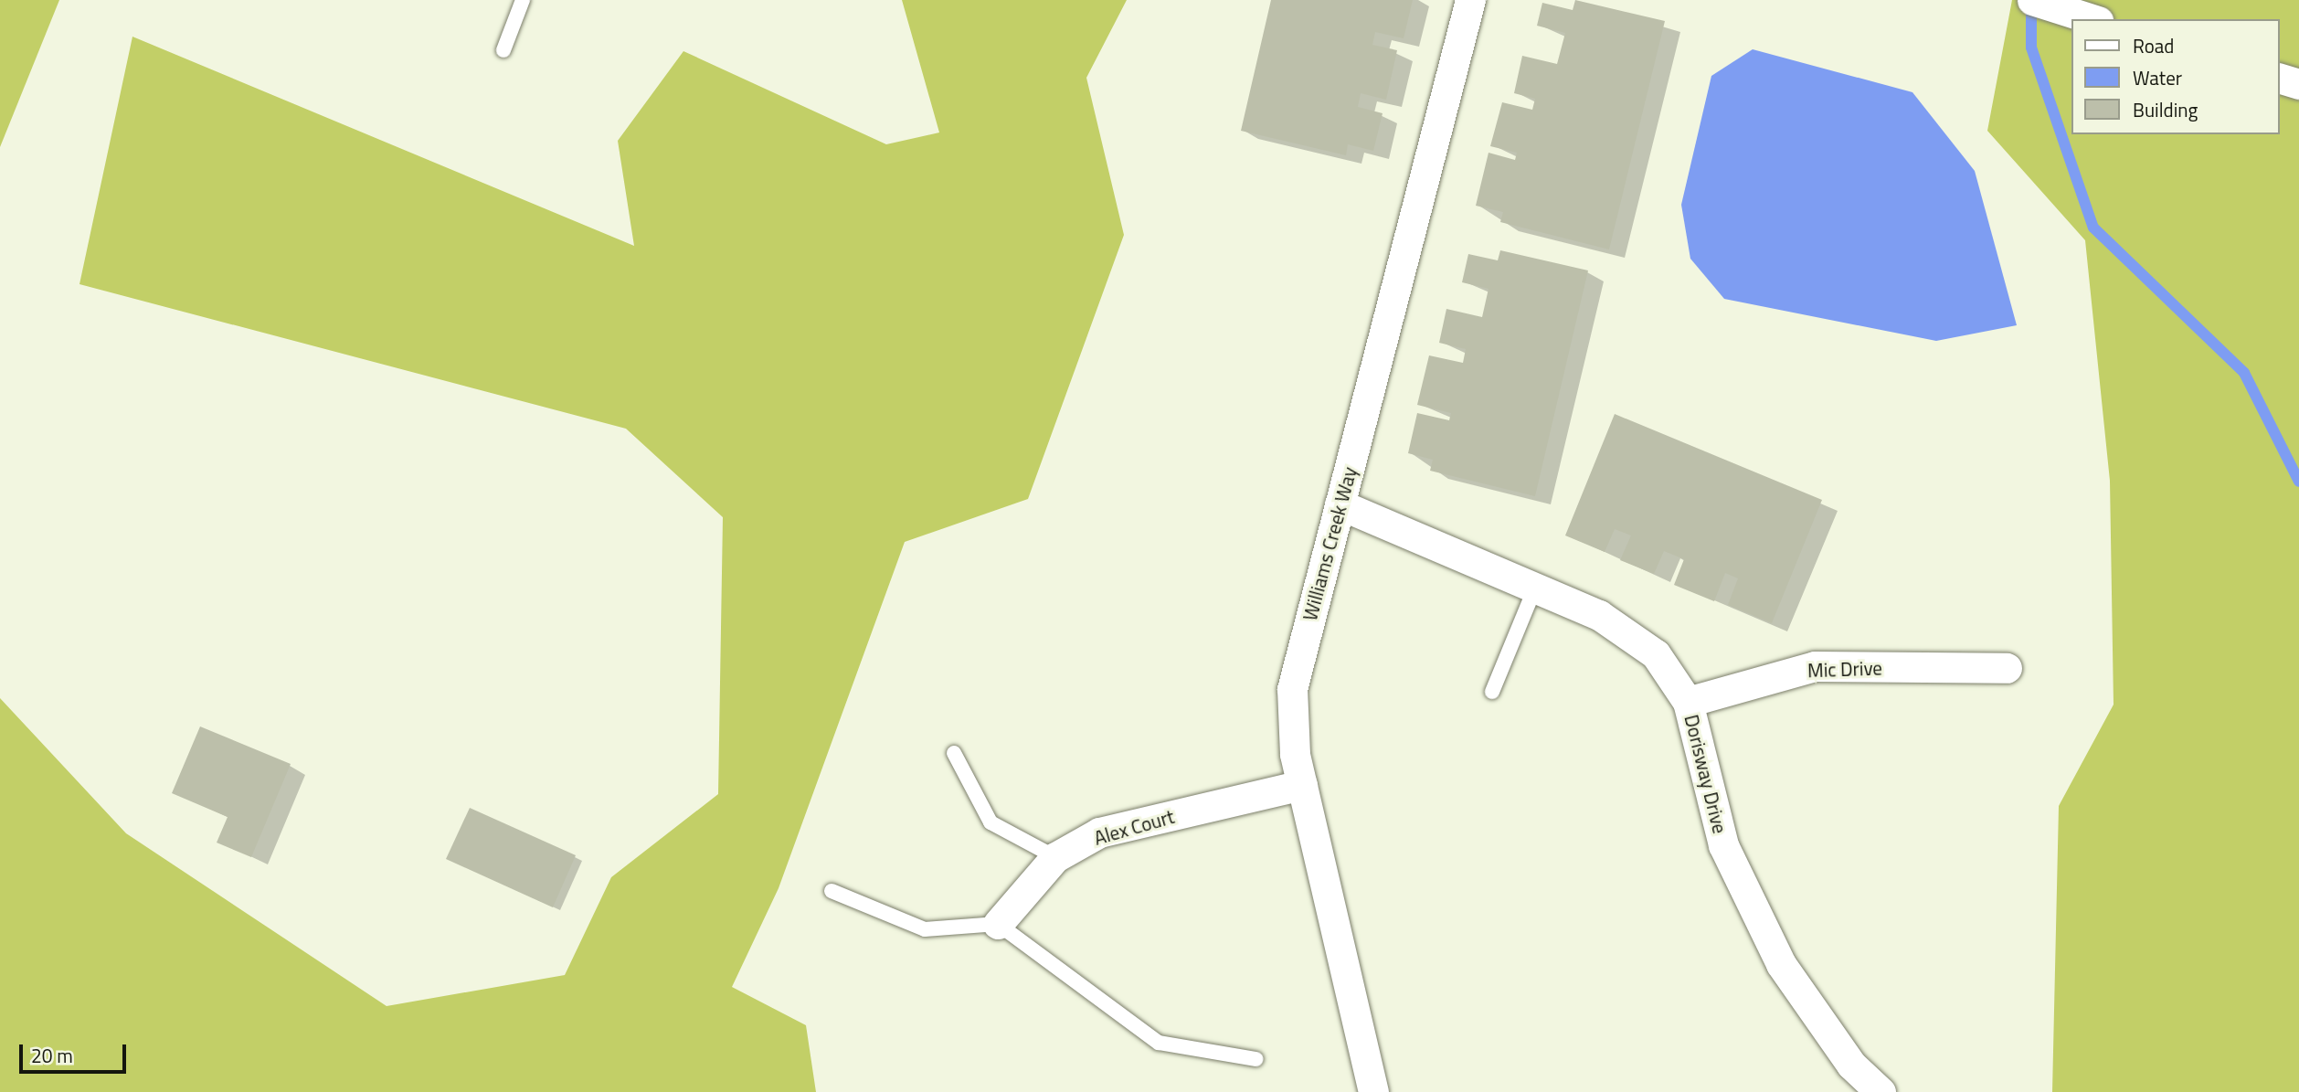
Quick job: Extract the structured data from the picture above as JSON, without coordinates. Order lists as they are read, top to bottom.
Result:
{
  "streets": {
    "street": [
      "Williams Creek Way",
      "Mic Drive",
      "Dorisway Drive",
      "Alex Court"
    ]
  },
  "crossings": [
    ["Williams Creek Way", "Dorisway Drive"],
    ["Williams Creek Way", "Alex Court"],
    ["Mic Drive", "Dorisway Drive"]
  ],
  "legend": ["Road", "Water", "Building"],
  "scale_bar": "20 m"
}
